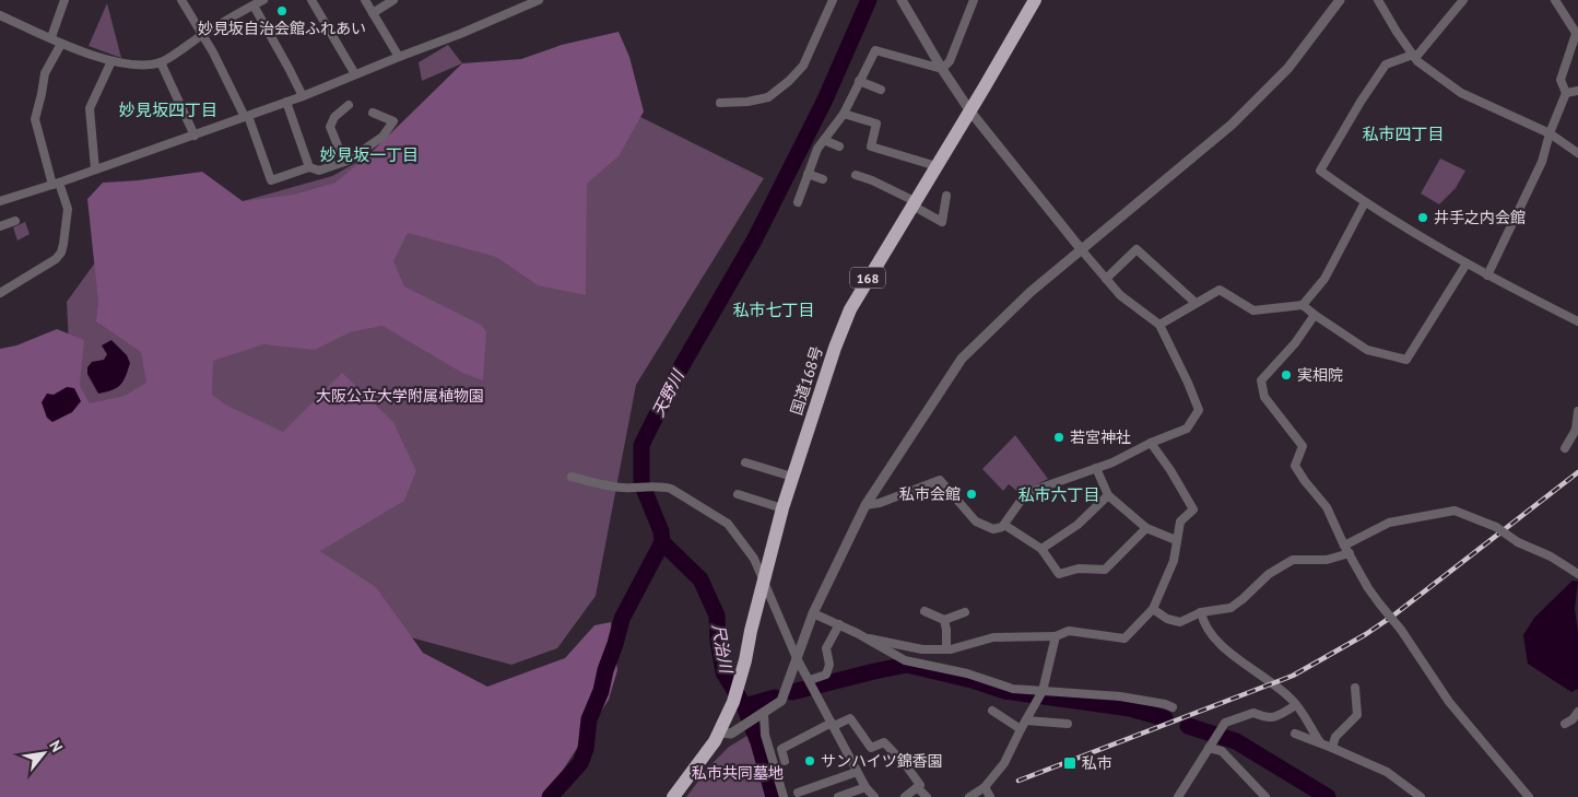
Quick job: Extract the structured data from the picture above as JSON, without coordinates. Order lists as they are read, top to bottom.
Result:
{
  "streets": {
    "highway": ["168", "国道168号"]
  },
  "districts": [
    "妙見坂四丁目",
    "私市四丁目",
    "妙見坂一丁目",
    "私市七丁目",
    "私市六丁目"
  ],
  "water": ["天野川", "尺治川"],
  "parks": ["大阪公立大学附属植物園", "私市共同墓地"],
  "places": {
    "other": [
      "妙見坂自治会館ふれあい",
      "井手之内会館",
      "実相院",
      "若宮神社",
      "私市会館",
      "サンハイツ錦香園"
    ],
    "transit": ["私市"]
  },
  "north": "top right"
}
